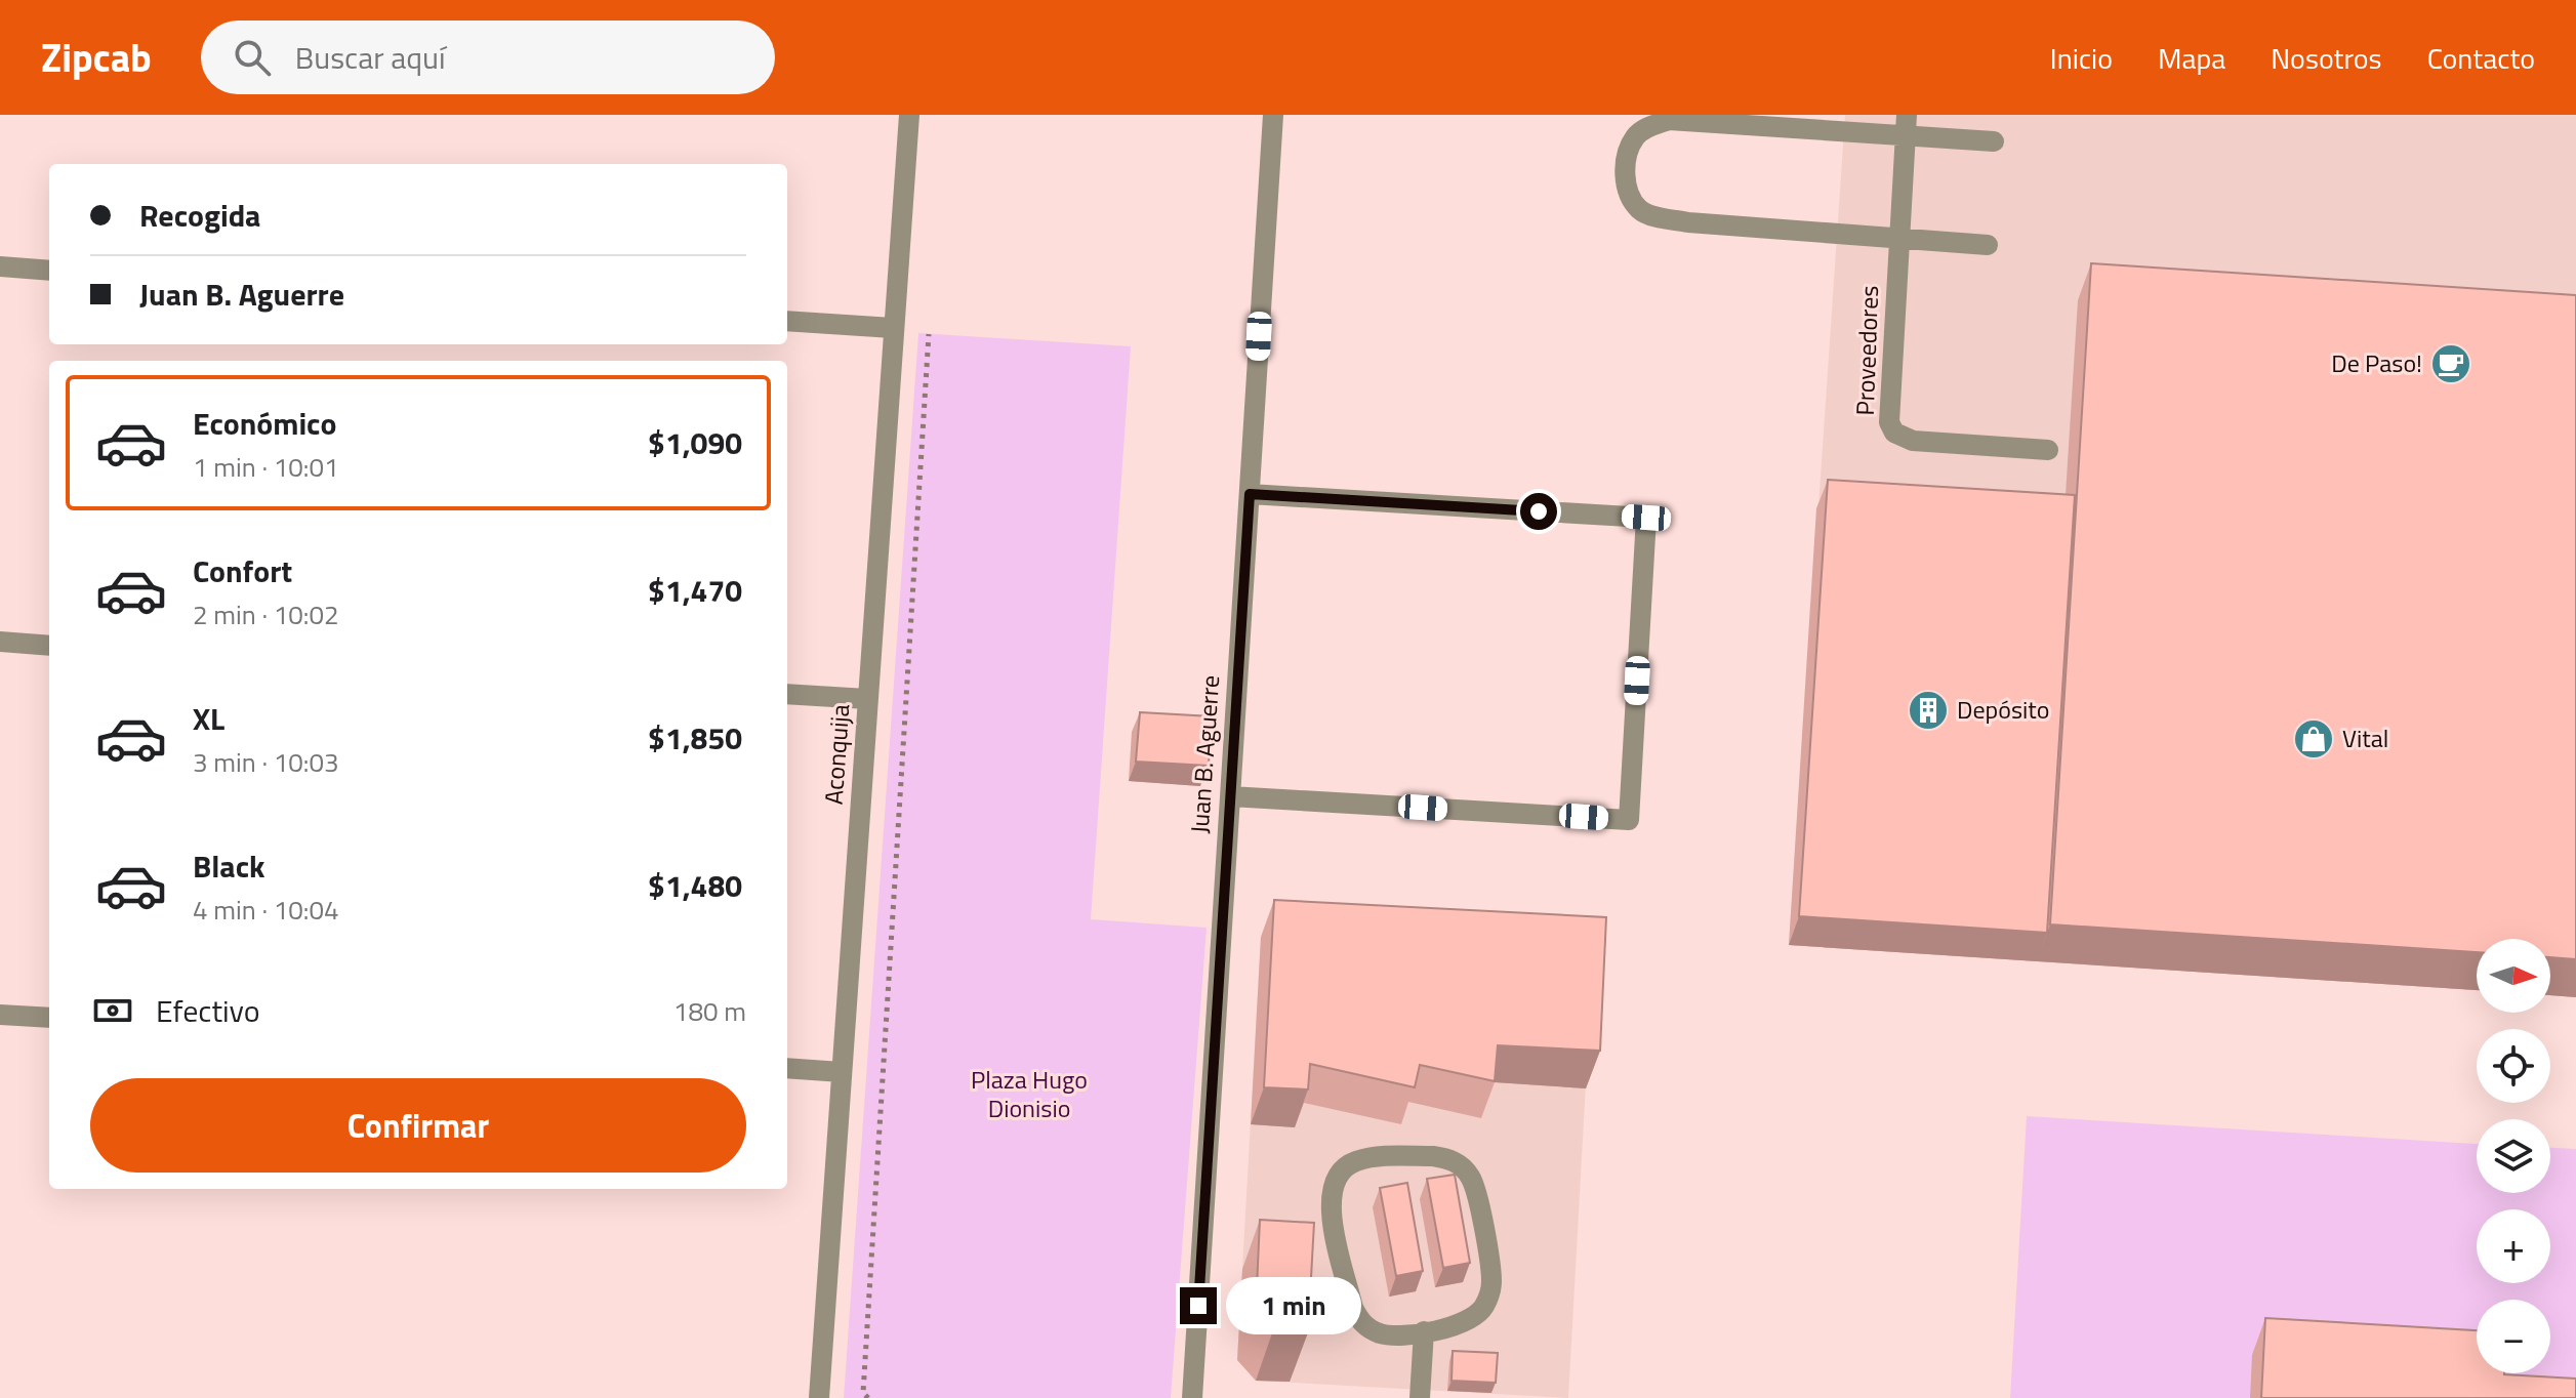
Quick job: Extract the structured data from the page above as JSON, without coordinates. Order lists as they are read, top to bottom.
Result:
{
  "streets": {
    "street": ["Proveedores", "Aconquija", "Juan B. Aguerre"]
  },
  "parks": ["Plaza Hugo Dionisio"],
  "places": {
    "cafe": ["De Paso!"],
    "building": ["Depósito"],
    "shop": ["Vital"]
  },
  "north": "right",
  "page": {
    "header": "Zipcab",
    "search": "Buscar aquí",
    "nav": [
      "Inicio",
      "Mapa",
      "Nosotros",
      "Contacto"
    ],
    "banner": ["Recogida", "Juan B. Aguerre"],
    "list": [
      {
        "name": "Económico",
        "note": "1 min · 10:01",
        "value": "$1,090"
      },
      {
        "name": "Confort",
        "note": "2 min · 10:02",
        "value": "$1,470"
      },
      {
        "name": "XL",
        "note": "3 min · 10:03",
        "value": "$1,850"
      },
      {
        "name": "Black",
        "note": "4 min · 10:04",
        "value": "$1,480"
      }
    ],
    "map_buttons": ["+", "−"],
    "pay": ["Efectivo", "180 m"],
    "buttons": "Confirmar",
    "bubble": "1 min"
  }
}
